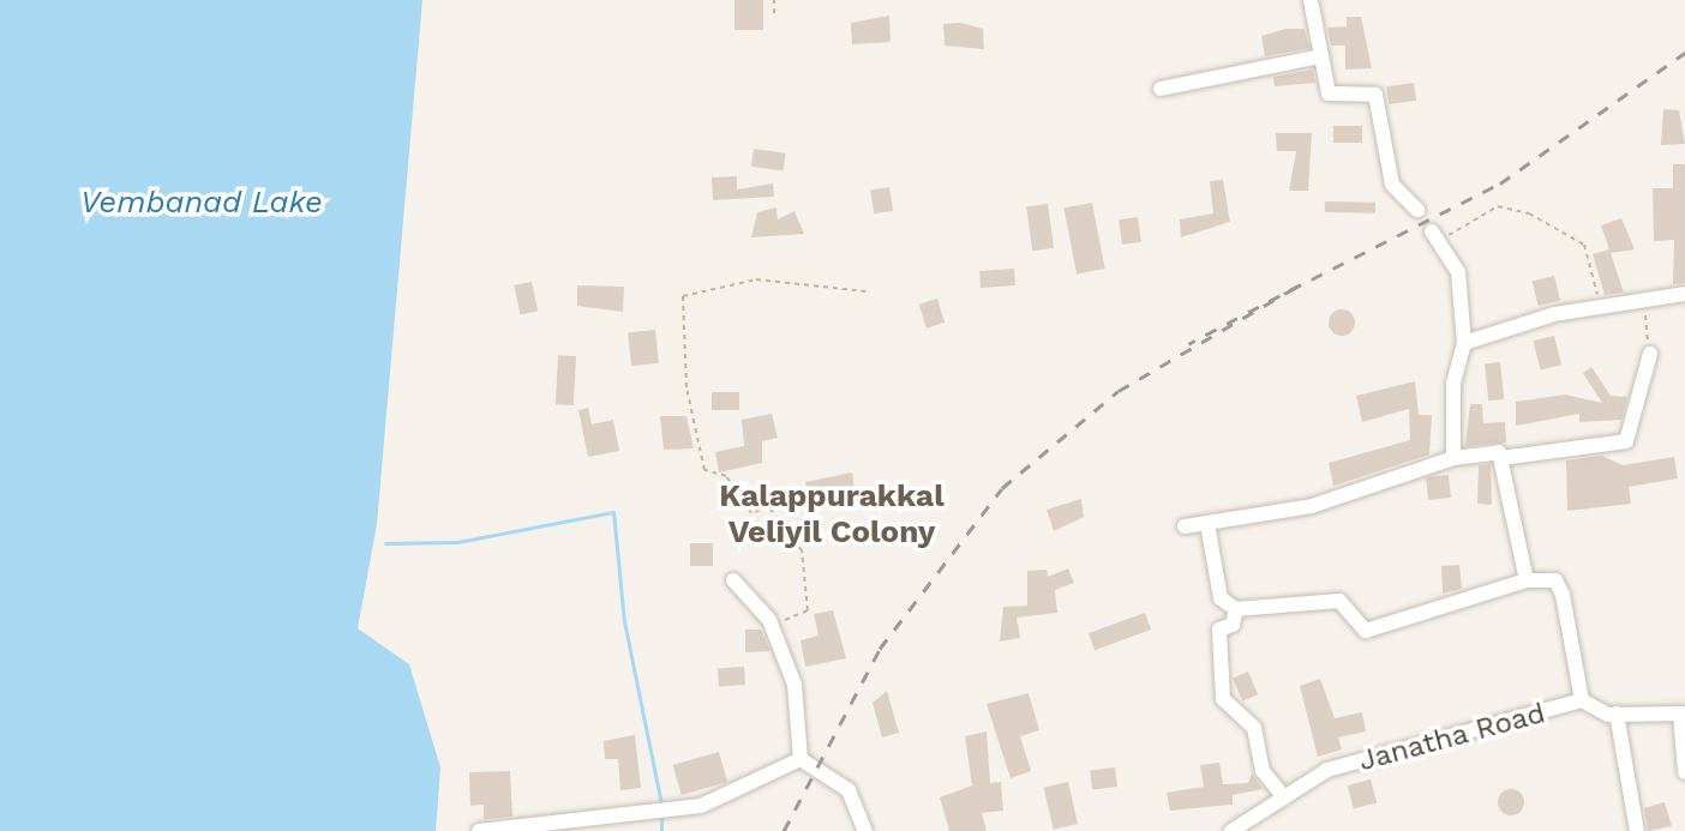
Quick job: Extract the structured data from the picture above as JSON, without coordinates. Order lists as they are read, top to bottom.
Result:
{
  "streets": {
    "street": ["Janatha Road"]
  },
  "districts": ["Kalappurakkal Veliyil Colony"],
  "water": ["Vembanad Lake"]
}
